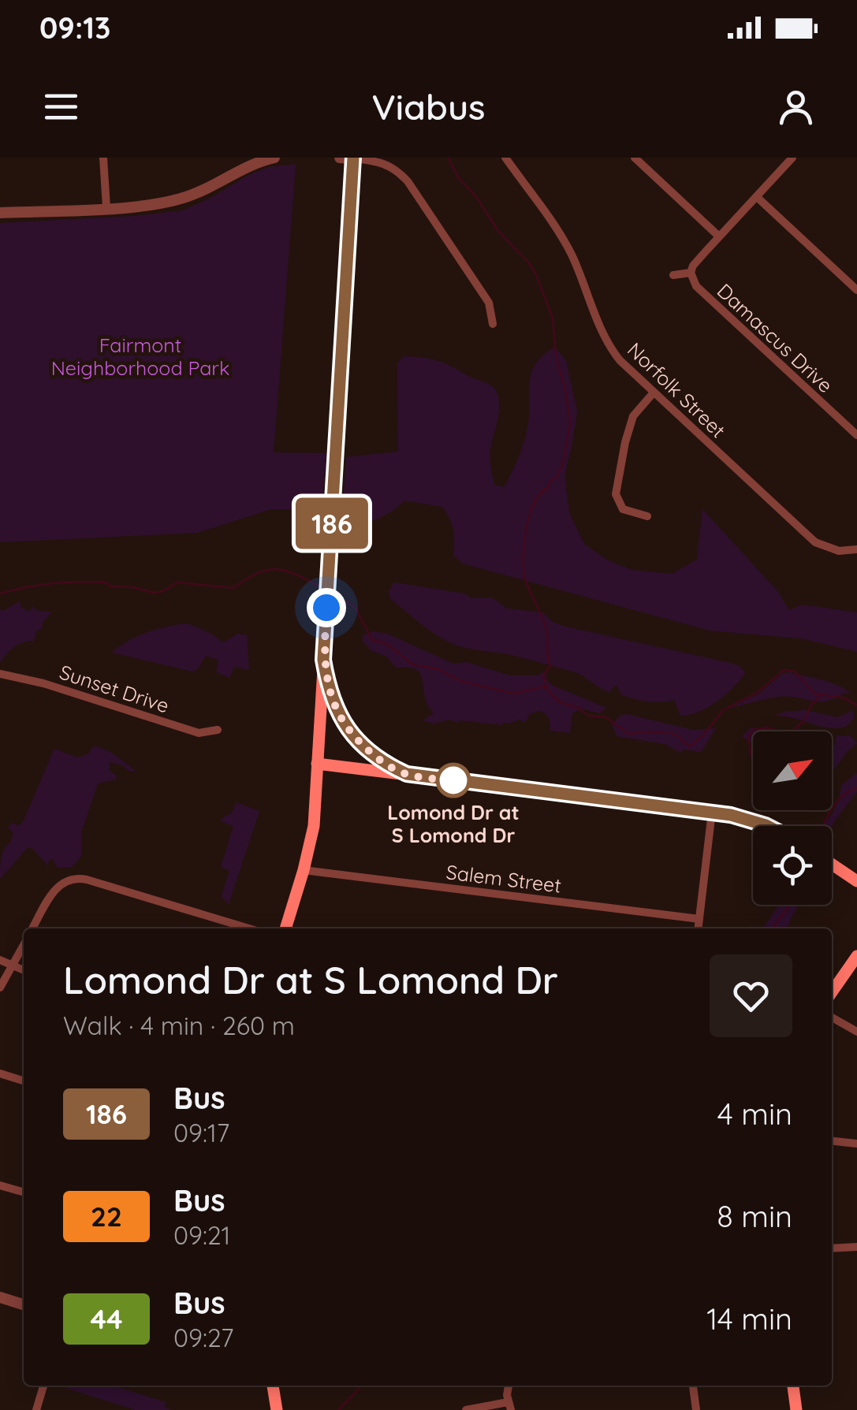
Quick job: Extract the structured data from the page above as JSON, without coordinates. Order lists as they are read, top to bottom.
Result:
{
  "streets": {
    "street": [
      "Damascus Drive",
      "Norfolk Street",
      "Sunset Drive",
      "Salem Street"
    ]
  },
  "parks": ["Fairmont Neighborhood Park"],
  "places": ["Lomond Dr at S Lomond Dr"],
  "lines": ["bus line 186"],
  "north": "top right",
  "page": {
    "status": "09:13",
    "header": "Viabus",
    "on_map": "186",
    "heading": ["Lomond Dr at S Lomond Dr", "Walk · 4 min · 260 m"],
    "list": [
      {
        "mark": "186",
        "name": "Bus",
        "note": "09:17",
        "value": "4 min"
      },
      {
        "mark": "22",
        "name": "Bus",
        "note": "09:21",
        "value": "8 min"
      },
      {
        "mark": "44",
        "name": "Bus",
        "note": "09:27",
        "value": "14 min"
      }
    ]
  }
}
